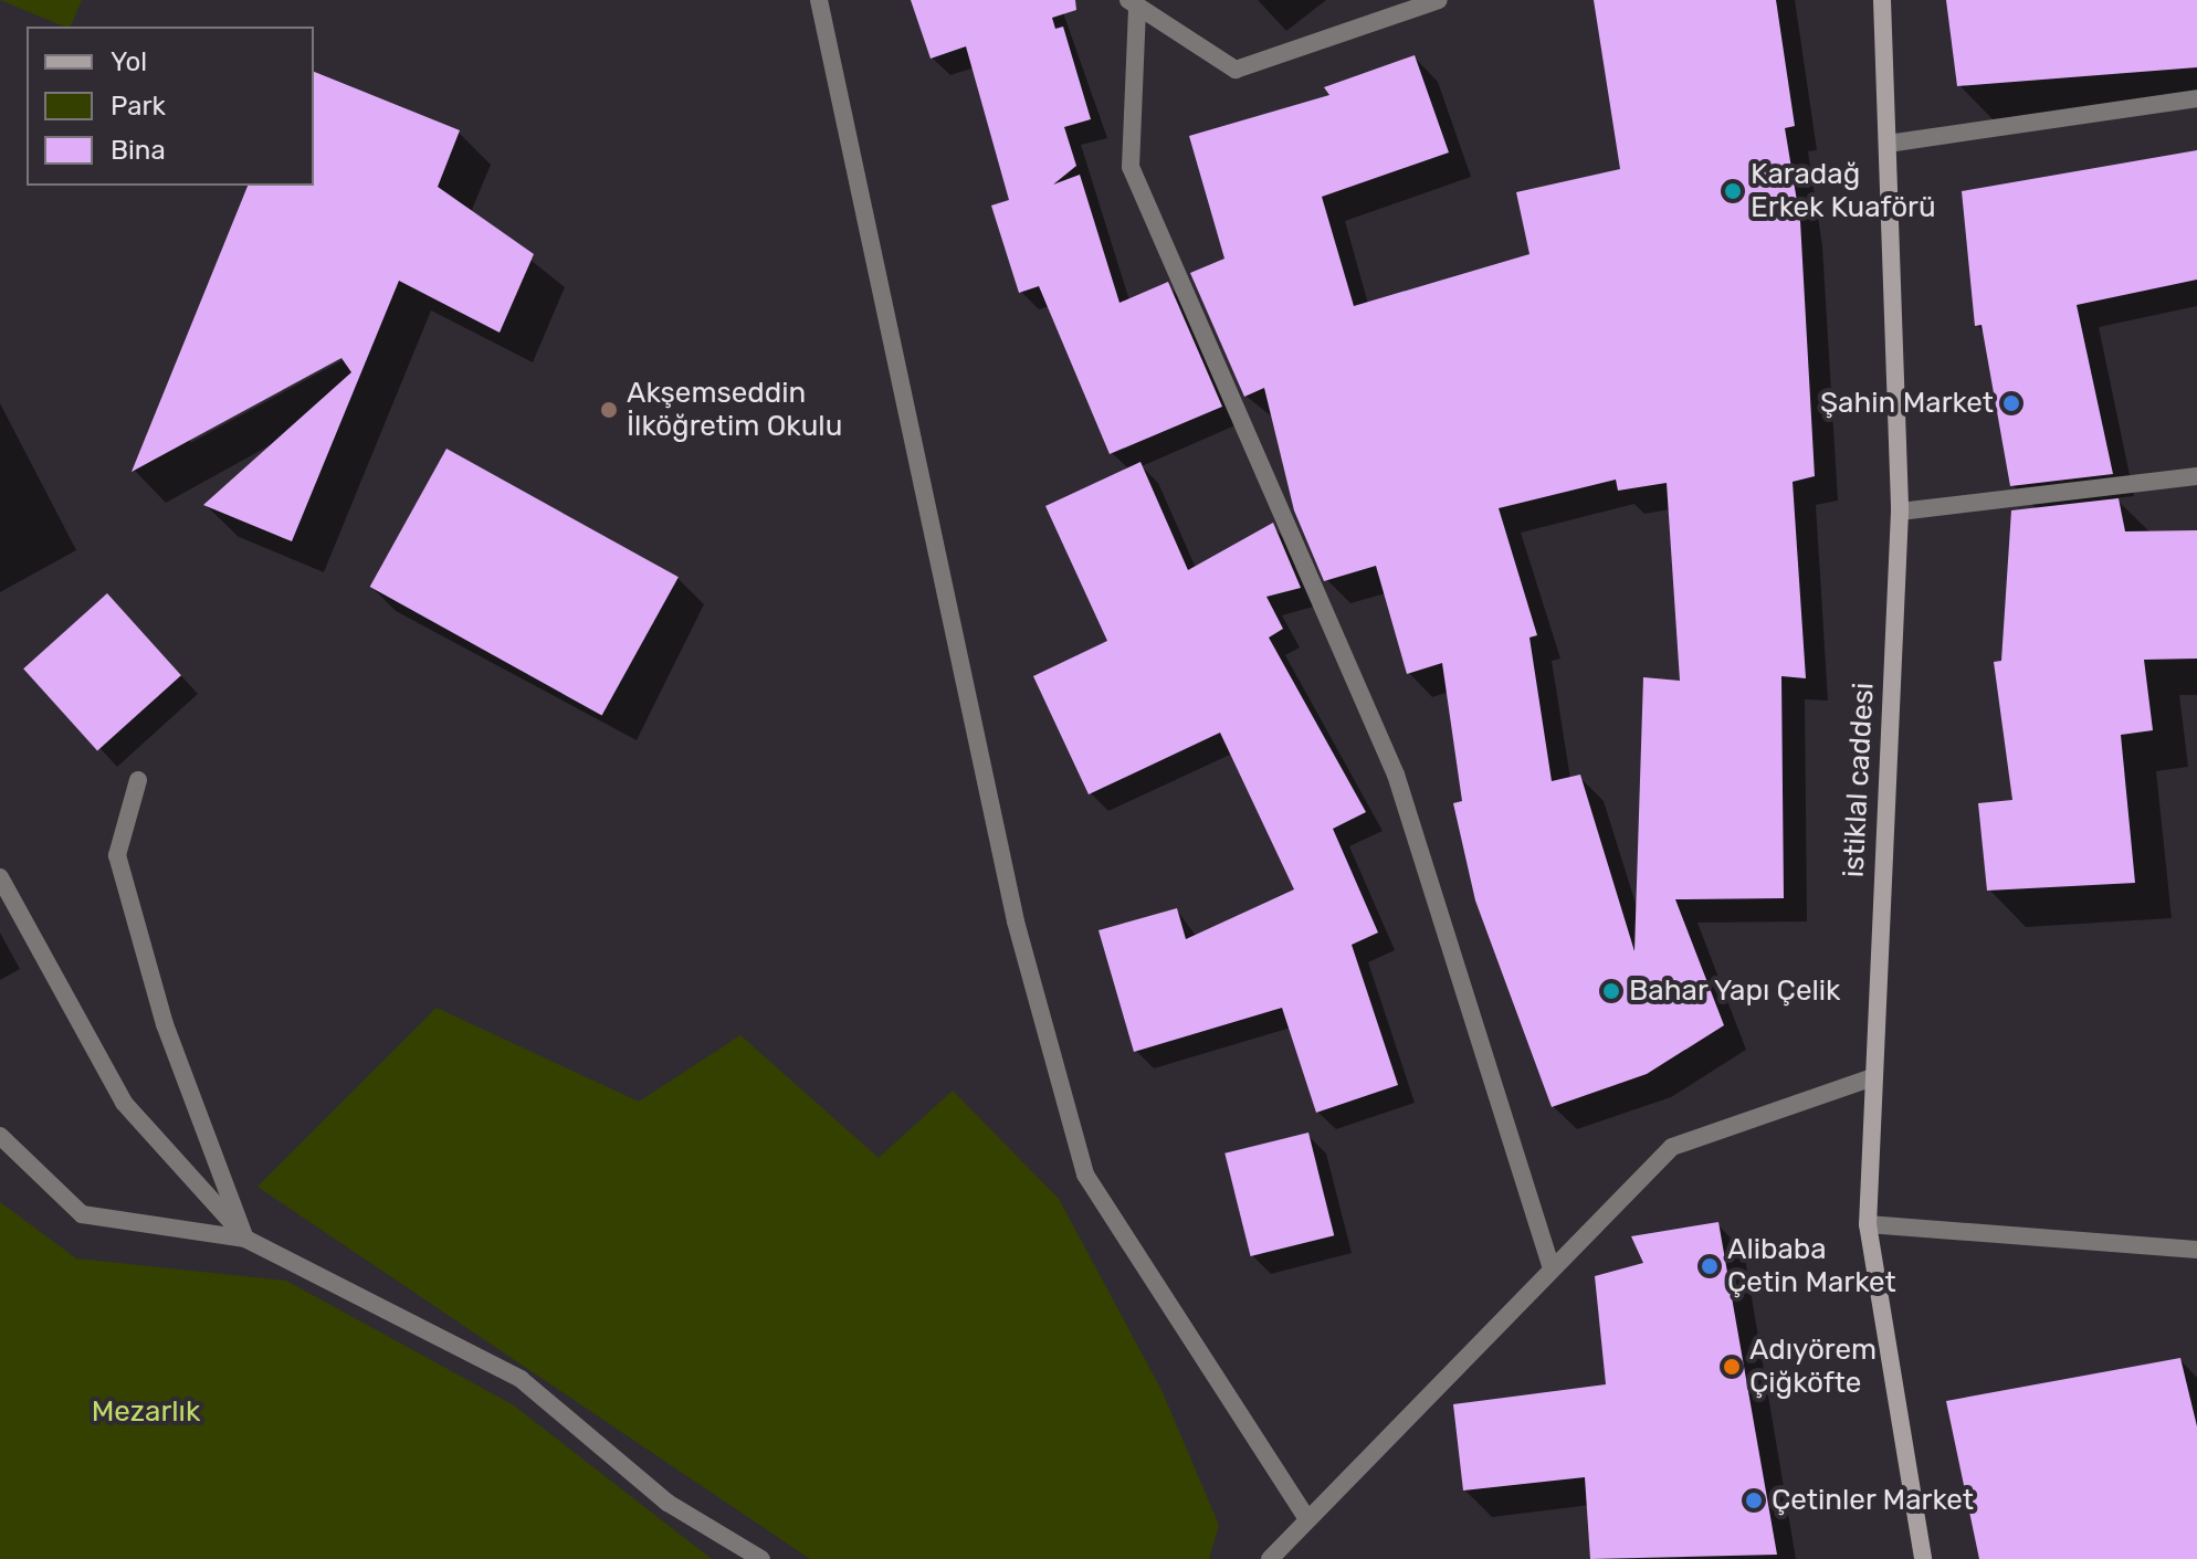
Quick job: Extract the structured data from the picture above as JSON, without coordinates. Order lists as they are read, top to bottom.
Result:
{
  "streets": {
    "main road": ["istiklal caddesi"]
  },
  "parks": ["Mezarlık"],
  "places": [
    "Karadağ Erkek Kuaförü",
    "Şahin Market",
    "Akşemseddin İlköğretim Okulu",
    "Bahar Yapı Çelik",
    "Alibaba Çetin Market",
    "Adıyörem Çiğköfte",
    "Çetinler Market"
  ],
  "legend": ["Yol", "Park", "Bina"]
}
